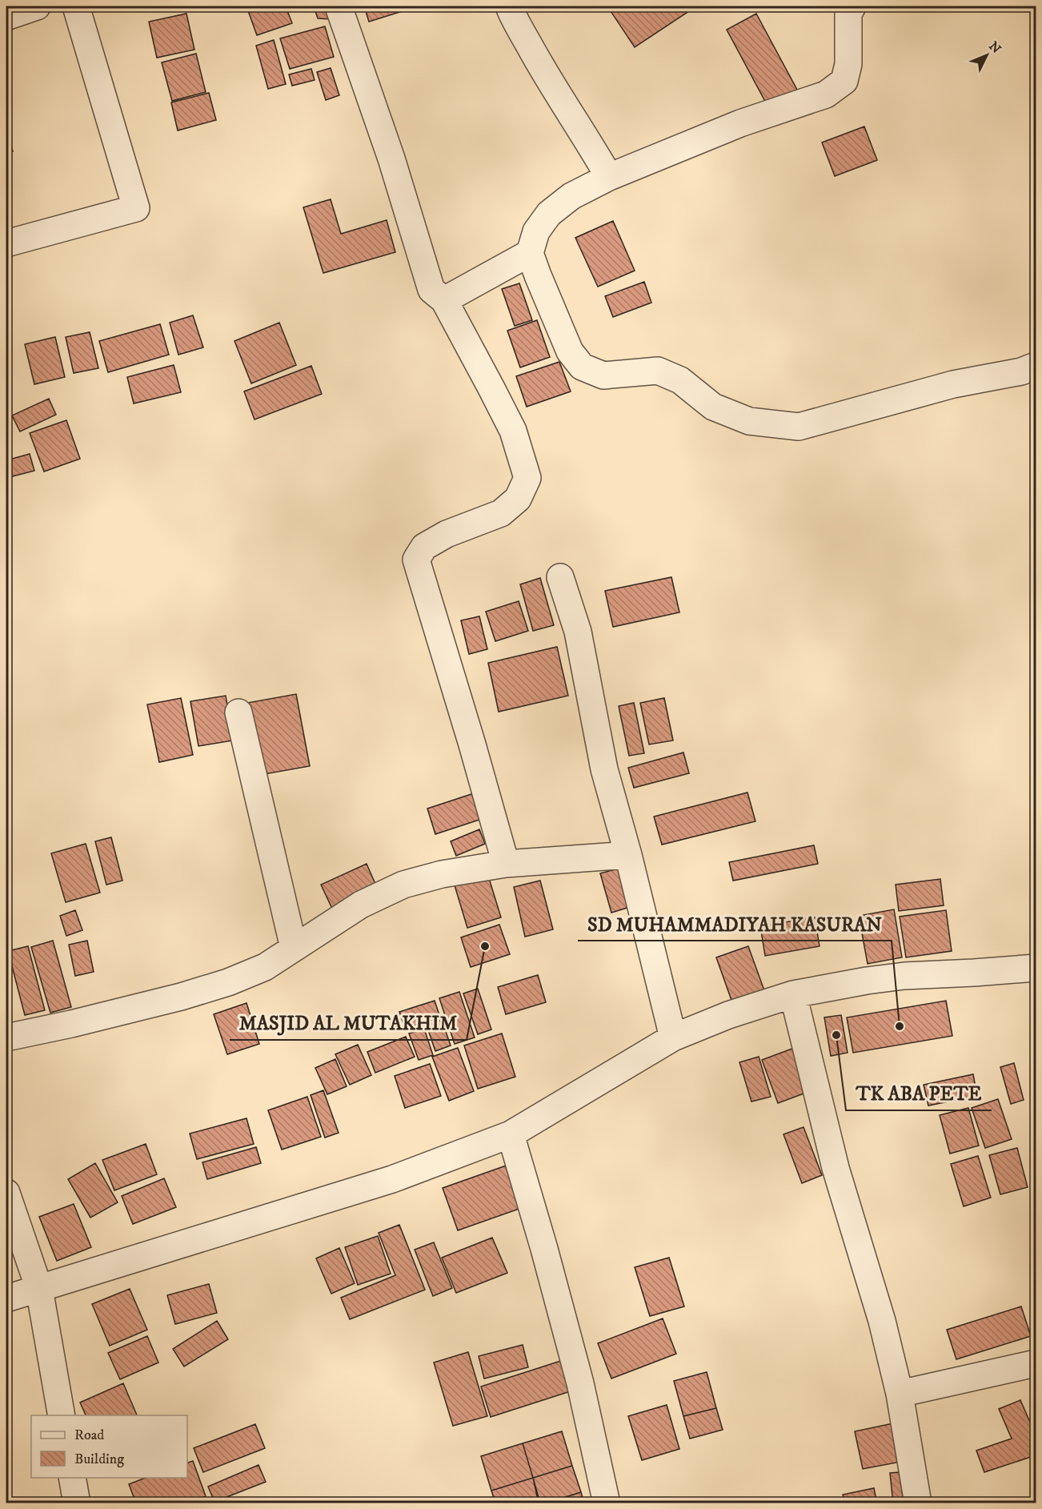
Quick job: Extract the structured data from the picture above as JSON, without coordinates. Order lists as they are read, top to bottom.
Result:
{
  "places": ["MASJID AL MUTAKHIM", "SD MUHAMMADIYAH KASURAN", "TK ABA PETE"],
  "legend": ["Road", "Building"],
  "north": "top right"
}
